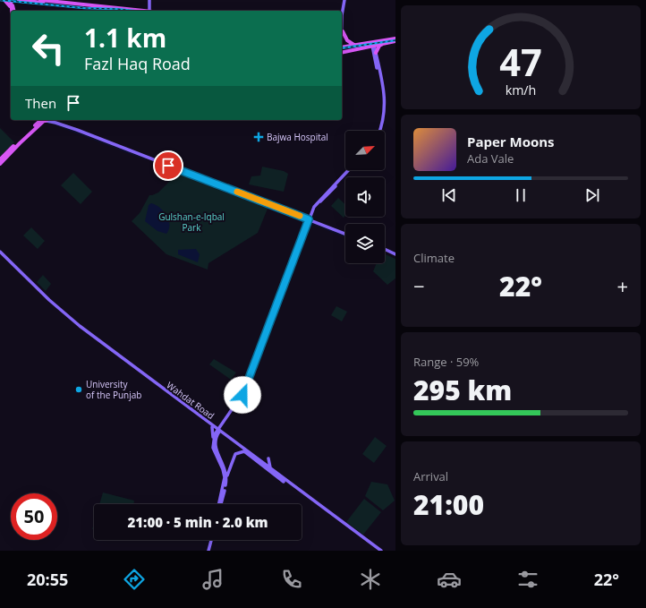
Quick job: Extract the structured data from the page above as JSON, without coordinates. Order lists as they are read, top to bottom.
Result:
{
  "streets": {
    "main road": ["Wahdat Road"]
  },
  "parks": ["Gulshan-e-Iqbal Park"],
  "places": {
    "health": ["Bajwa Hospital"],
    "other": ["University of the Punjab"]
  },
  "north": "top right",
  "page": {
    "turn": ["1.1 km", "Fazl Haq Road"],
    "then": "Then",
    "song": ["Paper Moons", "Ada Vale"],
    "tile": [
      "Climate",
      ["Range · 59%", "295 km"],
      ["Arrival", "21:00"]
    ],
    "heat": ["−", "22°", "+"],
    "limit": "50",
    "trip": "21:00 · 5 min · 2.0 km",
    "tabs": ["20:55", "22°"],
    "gauge": ["47", "km/h"]
  }
}
